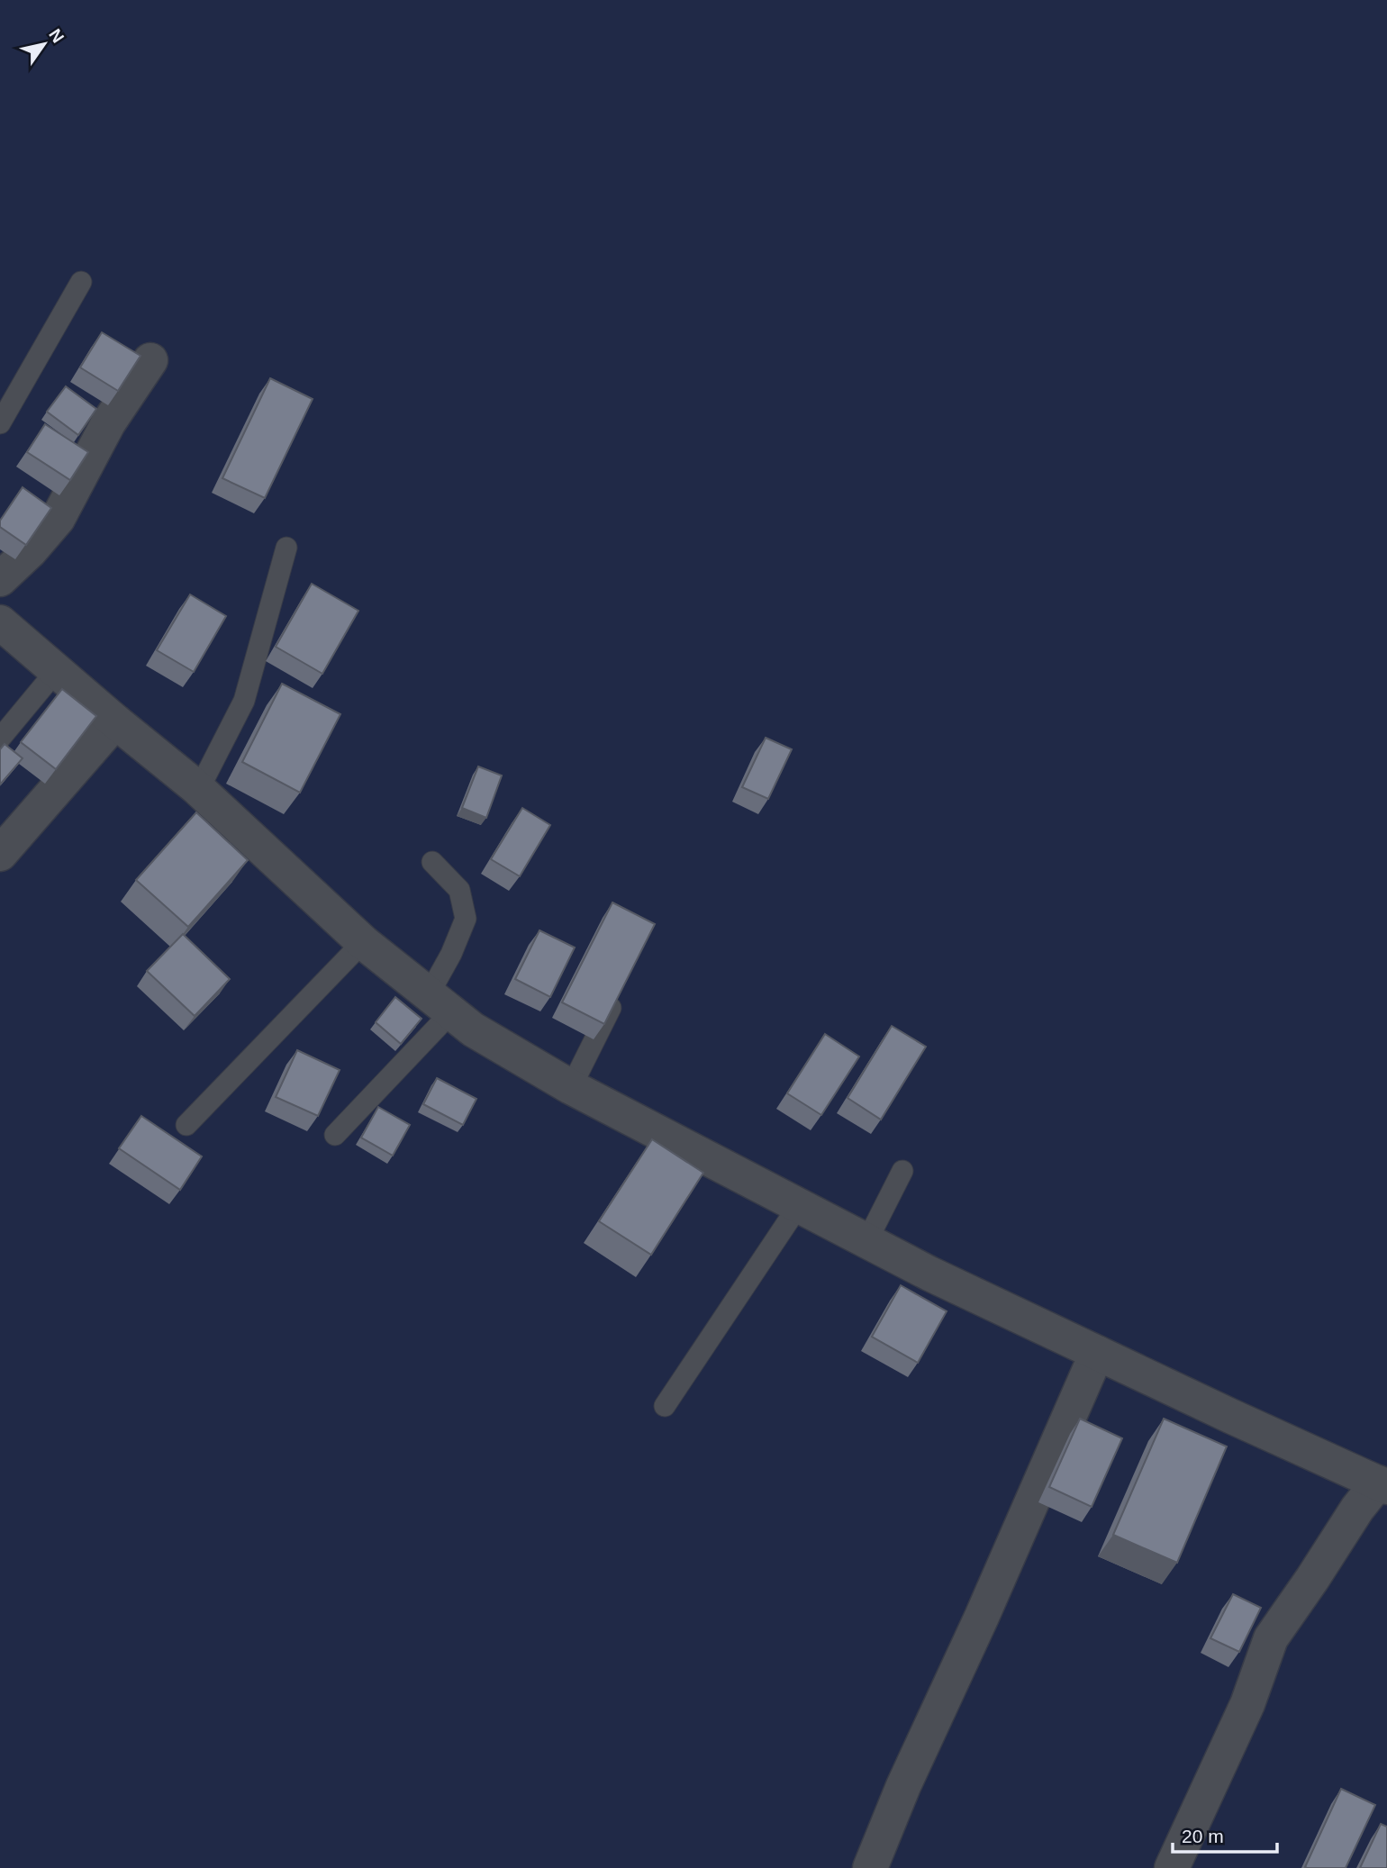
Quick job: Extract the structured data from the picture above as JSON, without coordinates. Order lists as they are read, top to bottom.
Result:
{
  "scale_bar": "20 m",
  "north": "top right"
}
